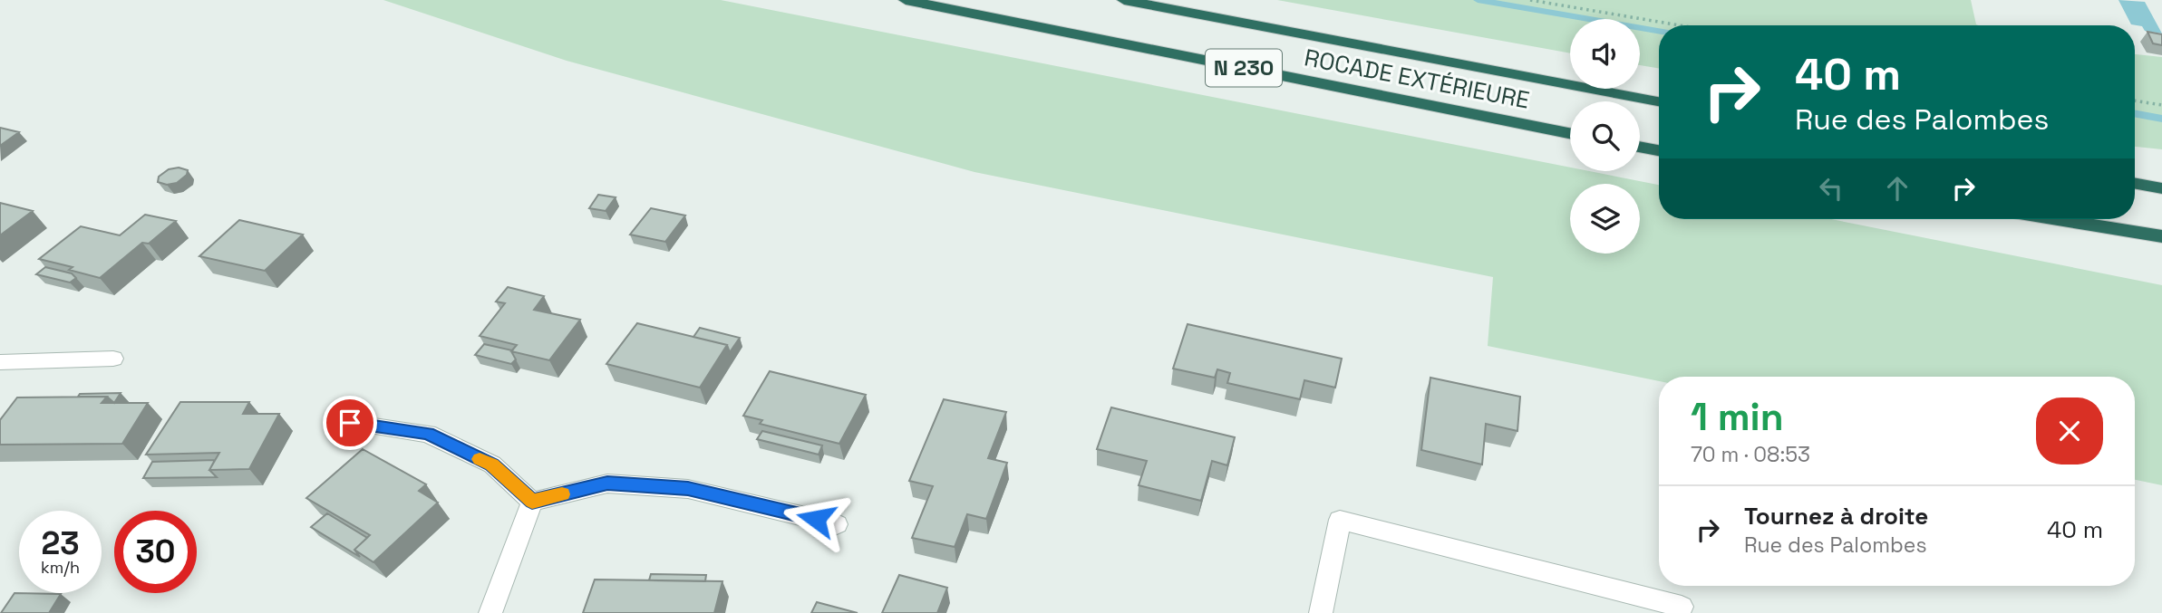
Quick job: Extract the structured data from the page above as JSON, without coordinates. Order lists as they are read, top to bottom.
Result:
{
  "streets": {
    "highway": ["N 230", "ROCADE EXTÉRIEURE"]
  },
  "page": {
    "turn": ["40 m", "Rue des Palombes"],
    "heading": ["1 min", "70 m · 08:53"],
    "list": [
      {
        "name": "Tournez à droite",
        "note": "Rue des Palombes",
        "value": "40 m"
      }
    ],
    "speed": "23 km/h",
    "limit": "30"
  }
}
